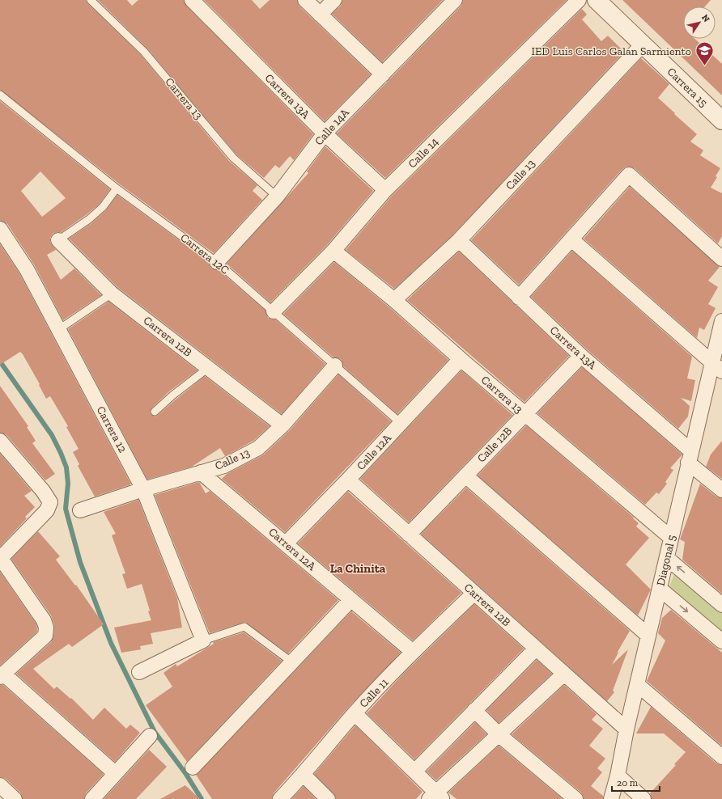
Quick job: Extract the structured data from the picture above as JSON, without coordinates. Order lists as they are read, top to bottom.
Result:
{
  "streets": {
    "street": [
      "Carrera 15",
      "Carrera 13A",
      "Carrera 13",
      "Calle 14A",
      "Calle 14",
      "Calle 13",
      "Carrera 12B",
      "Carrera 12",
      "Calle 12B",
      "Calle 12A",
      "Carrera 12A",
      "Diagonal 5",
      "Calle 11"
    ],
    "lane": ["Carrera 12C"]
  },
  "crossings": [
    ["Carrera 15", "Calle 13"],
    ["Carrera 13A", "Calle 14A"],
    ["Carrera 13A", "Calle 14"],
    ["Carrera 13A", "Calle 13"],
    ["Carrera 13A", "Calle 12B"],
    ["Carrera 13A", "Diagonal 5"],
    ["Carrera 13", "Calle 14A"],
    ["Carrera 13", "Calle 14"],
    ["Carrera 13", "Calle 13"],
    ["Carrera 13", "Calle 12B"],
    ["Carrera 13", "Calle 12A"],
    ["Carrera 13", "Diagonal 5"],
    ["Calle 14A", "Carrera 12C"],
    ["Calle 14", "Carrera 12C"],
    ["Calle 13", "Carrera 12C"],
    ["Calle 13", "Carrera 12B"],
    ["Calle 13", "Carrera 12"],
    ["Calle 13", "Carrera 12A"],
    ["Carrera 12C", "Calle 12A"],
    ["Carrera 12B", "Calle 12B"],
    ["Carrera 12B", "Calle 12A"],
    ["Carrera 12B", "Diagonal 5"],
    ["Carrera 12B", "Calle 11"],
    ["Calle 12A", "Carrera 12A"],
    ["Carrera 12A", "Calle 11"]
  ],
  "districts": ["La Chinita"],
  "places": {
    "school or university": ["IED Luis Carlos Galan Sarmiento"]
  },
  "scale_bar": "20 m",
  "north": "top right"
}
